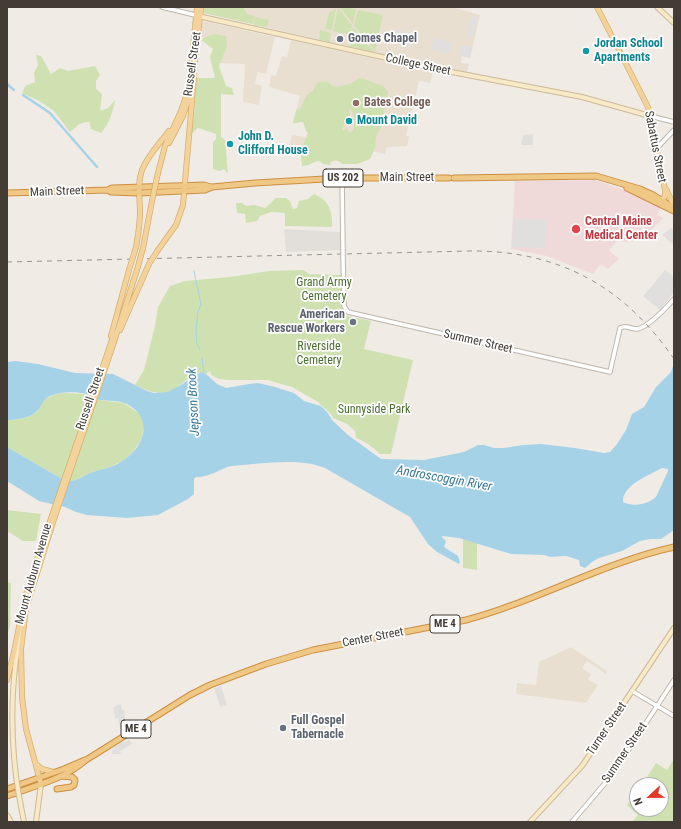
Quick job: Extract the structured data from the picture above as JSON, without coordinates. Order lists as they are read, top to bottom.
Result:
{
  "streets": {
    "highway": [
      "US 202",
      "Main Street",
      "ME 4",
      "Center Street"
    ],
    "main road": [
      "Russell Street",
      "College Street",
      "Sabattus Street",
      "Mount Auburn Avenue",
      "Turner Street"
    ],
    "street": ["Summer Street"]
  },
  "crossings": [
    ["Russell Street", "College Street"],
    ["Russell Street", "Mount Auburn Avenue"],
    ["College Street", "Sabattus Street"],
    ["Main Street", "Summer Street"]
  ],
  "water": ["Jepson Brook", "Androscoggin River"],
  "parks": ["Grand Army Cemetery", "Riverside Cemetery", "Sunnyside Park"],
  "places": [
    "Gomes Chapel",
    "Jordan School Apartments",
    "Bates College",
    "Mount David",
    "John D. Clifford House",
    "Central Maine Medical Center",
    "American Rescue Workers",
    "Full Gospel Tabernacle"
  ],
  "north": "left"
}
